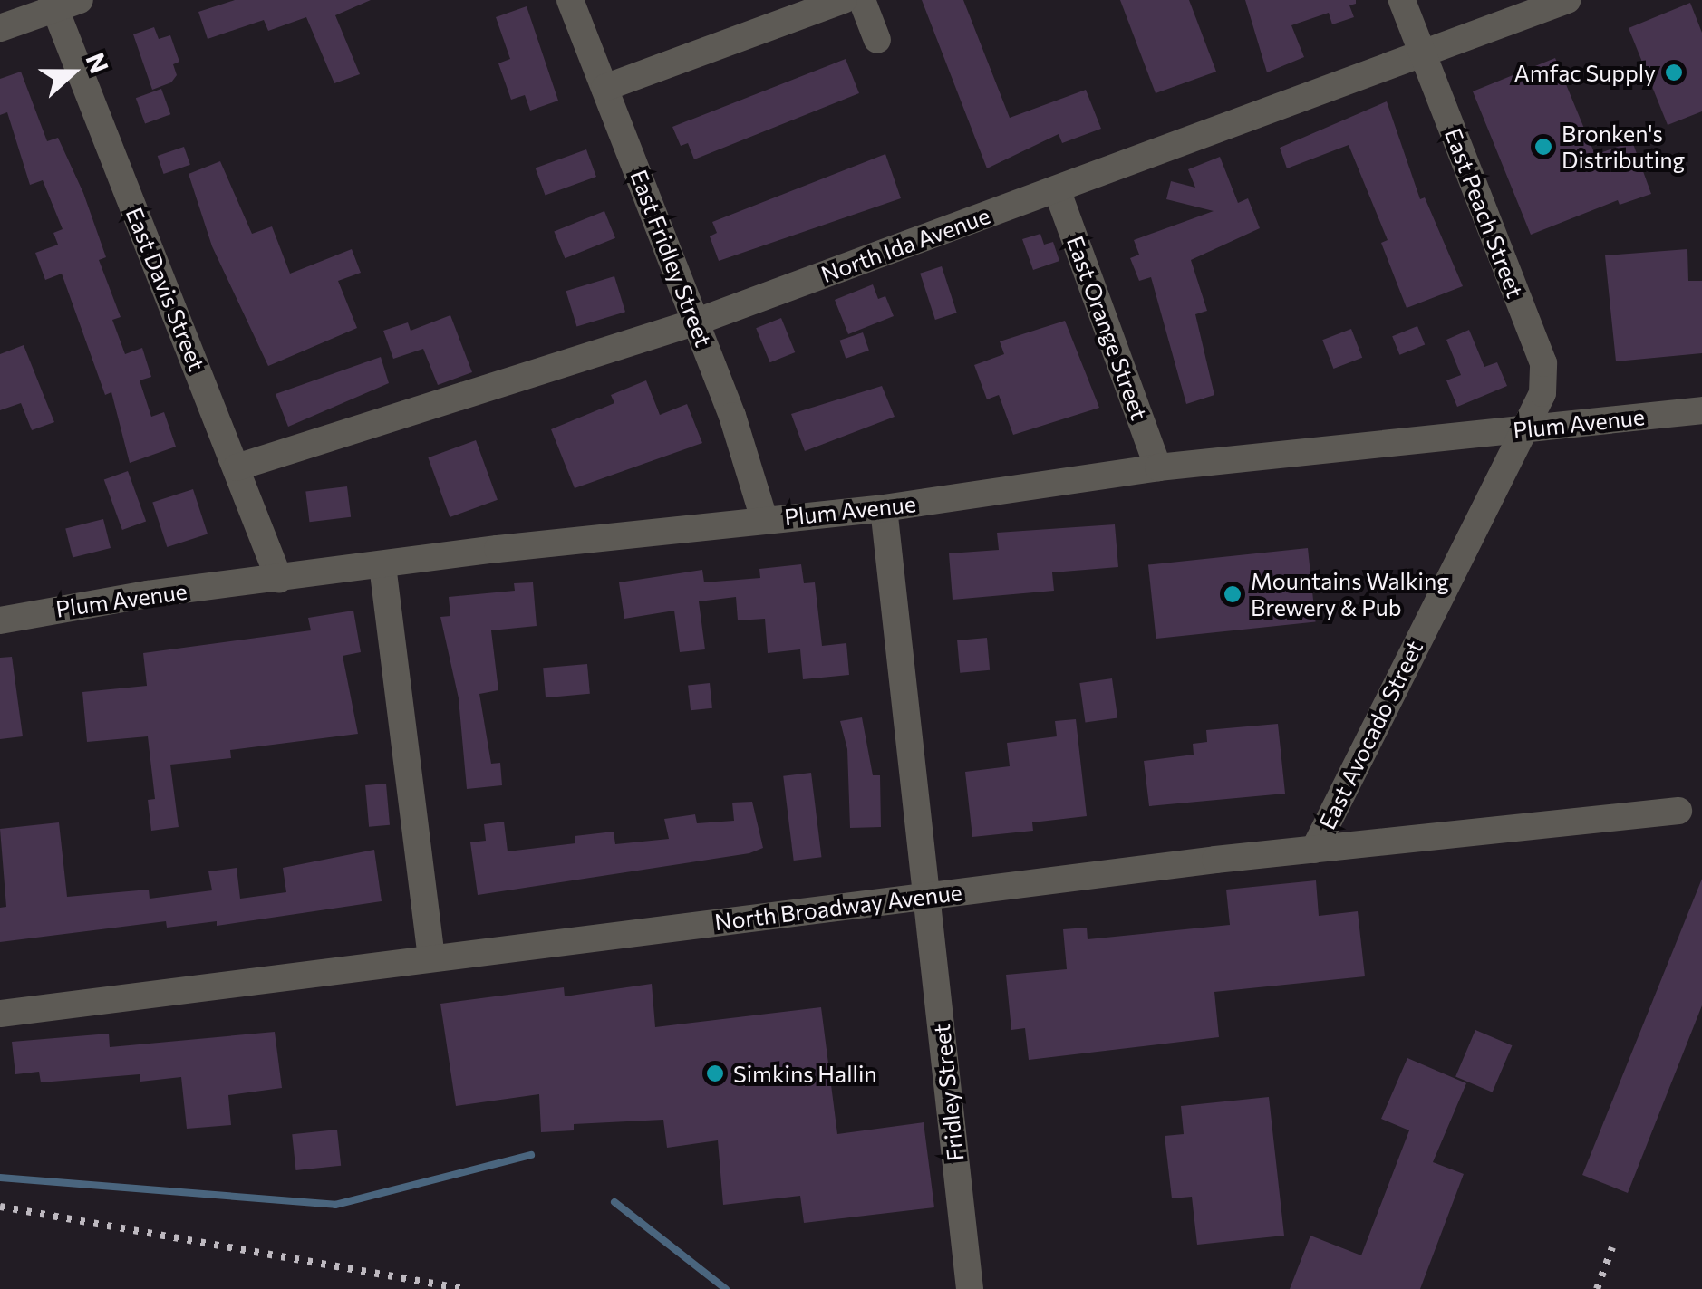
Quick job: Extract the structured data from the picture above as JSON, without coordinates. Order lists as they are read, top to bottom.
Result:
{
  "streets": {
    "street": [
      "East Peach Street",
      "North Ida Avenue",
      "East Fridley Street",
      "East Davis Street",
      "East Orange Street",
      "Plum Avenue",
      "East Avocado Street",
      "North Broadway Avenue",
      "Fridley Street"
    ]
  },
  "crossings": [
    ["East Peach Street", "North Ida Avenue"],
    ["East Peach Street", "Plum Avenue"],
    ["East Peach Street", "East Avocado Street"],
    ["North Ida Avenue", "East Fridley Street"],
    ["North Ida Avenue", "East Davis Street"],
    ["North Ida Avenue", "East Orange Street"],
    ["East Fridley Street", "Plum Avenue"],
    ["East Davis Street", "Plum Avenue"],
    ["East Orange Street", "Plum Avenue"],
    ["Plum Avenue", "East Avocado Street"],
    ["East Avocado Street", "North Broadway Avenue"],
    ["North Broadway Avenue", "Fridley Street"]
  ],
  "places": [
    "Amfac Supply",
    "Bronken's Distributing",
    "Mountains Walking Brewery & Pub",
    "Simkins Hallin"
  ],
  "north": "right"
}
